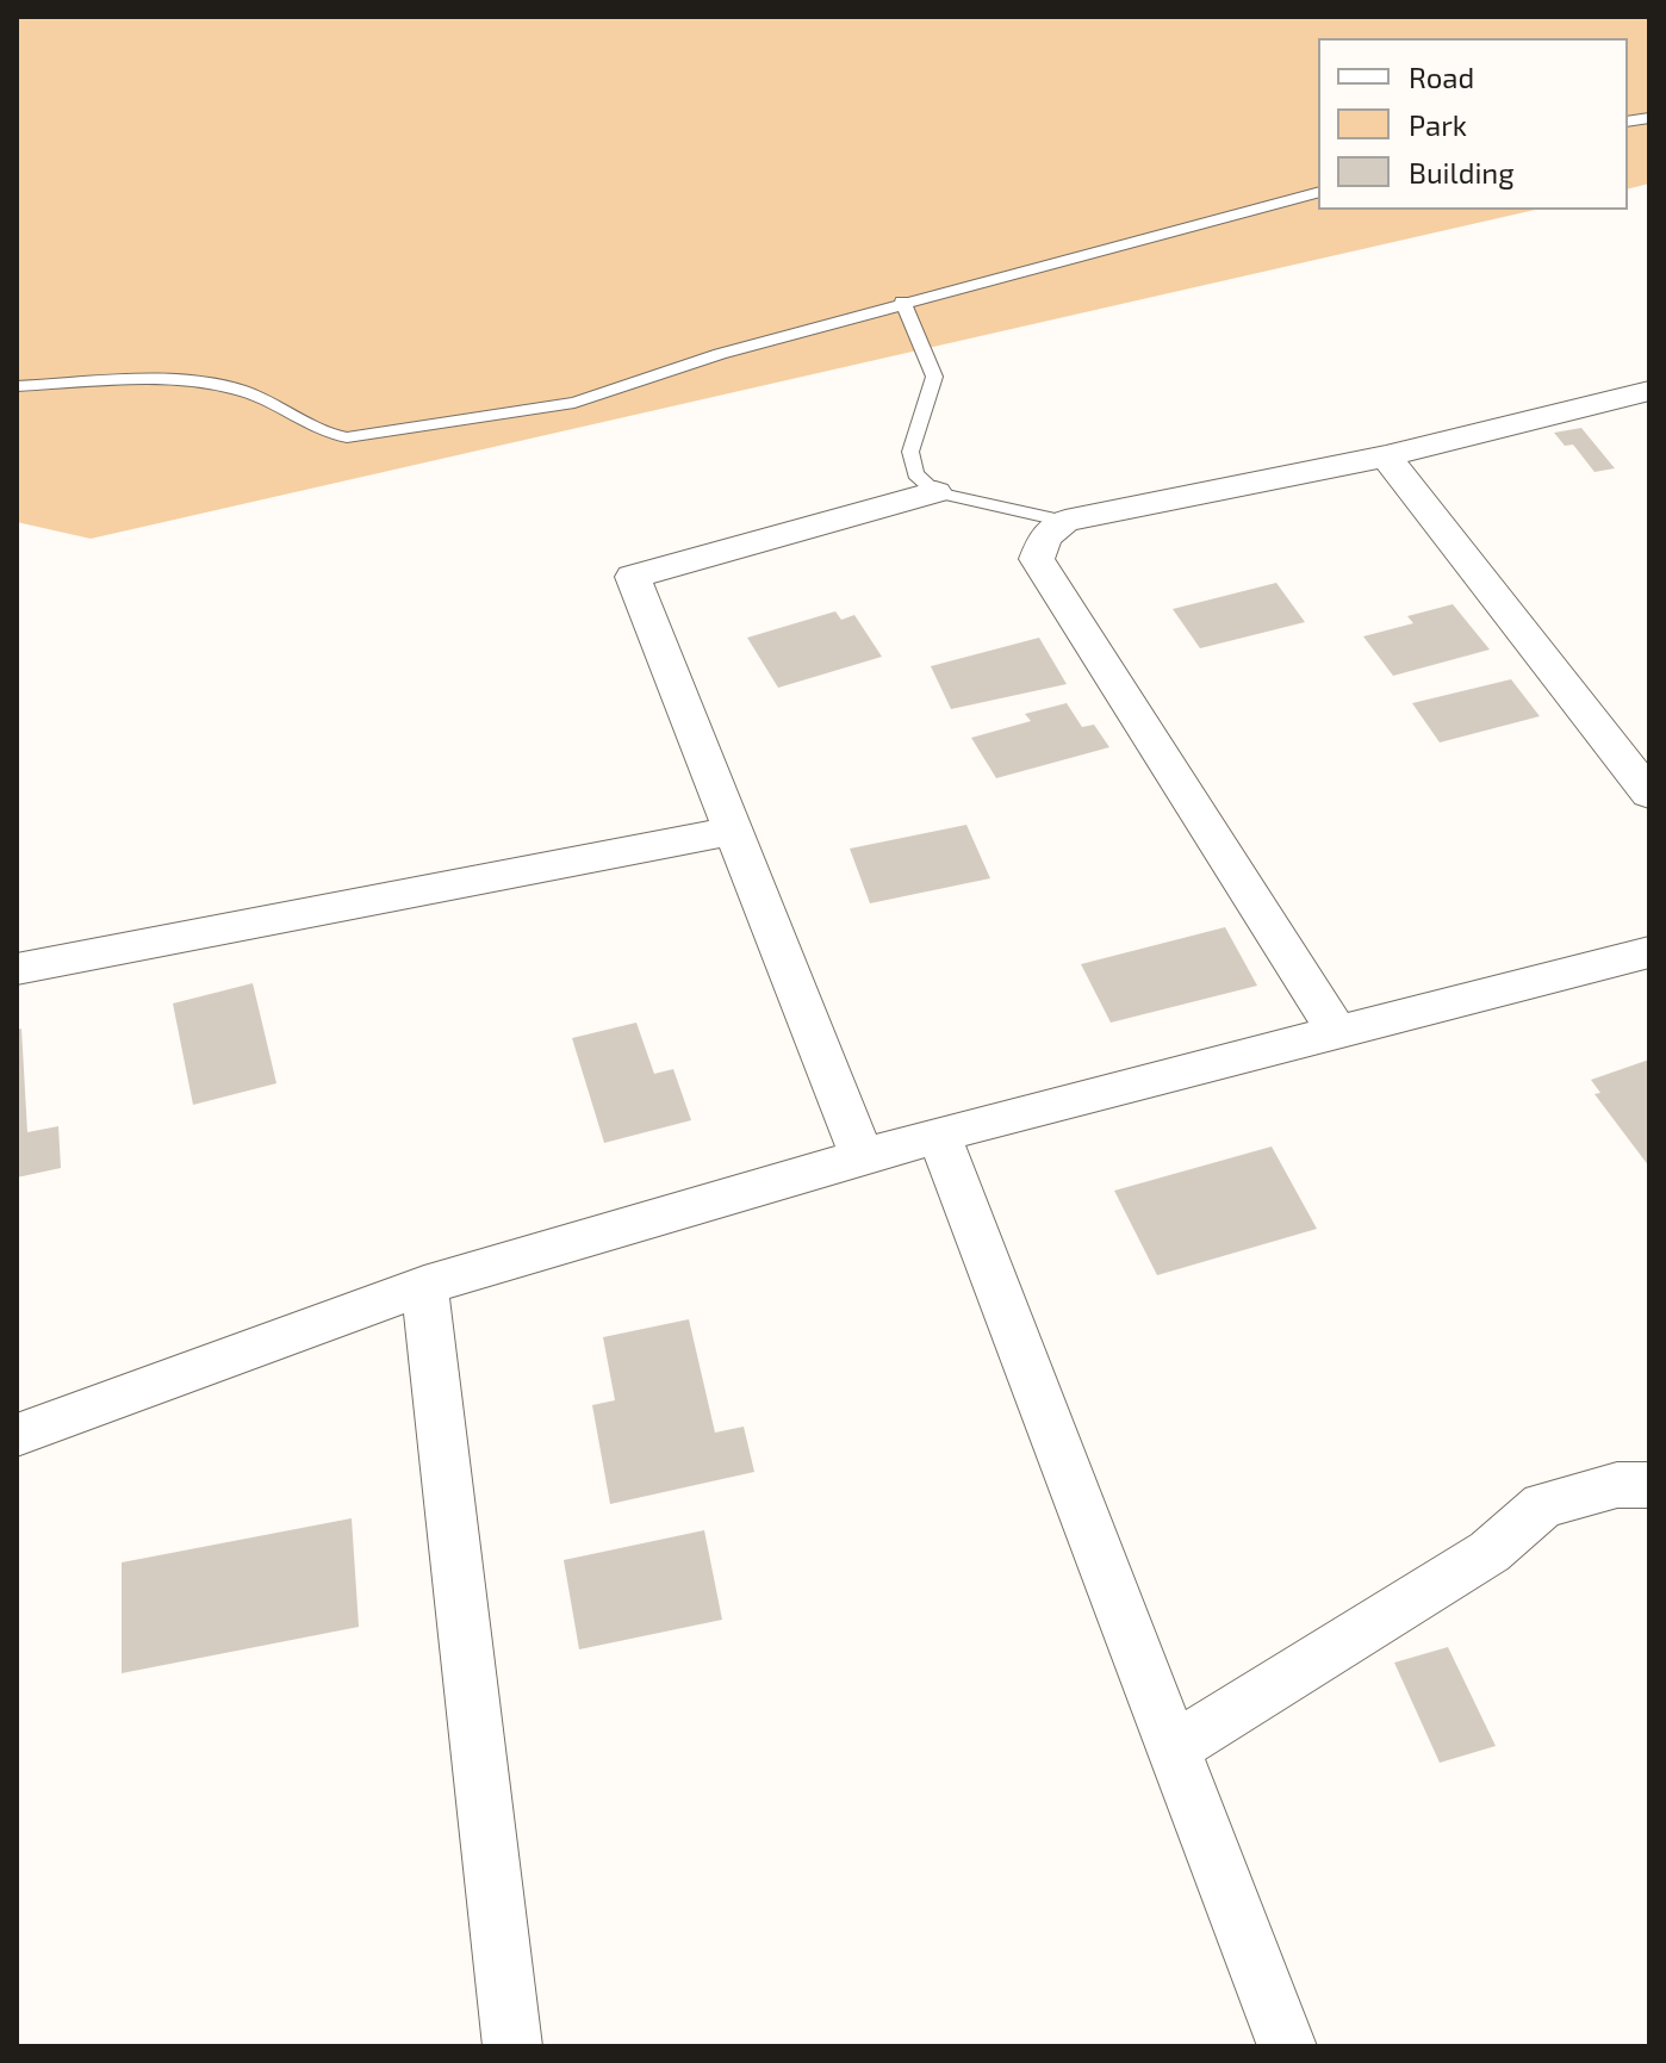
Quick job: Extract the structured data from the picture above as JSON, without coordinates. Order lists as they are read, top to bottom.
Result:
{
  "legend": ["Road", "Park", "Building"]
}
